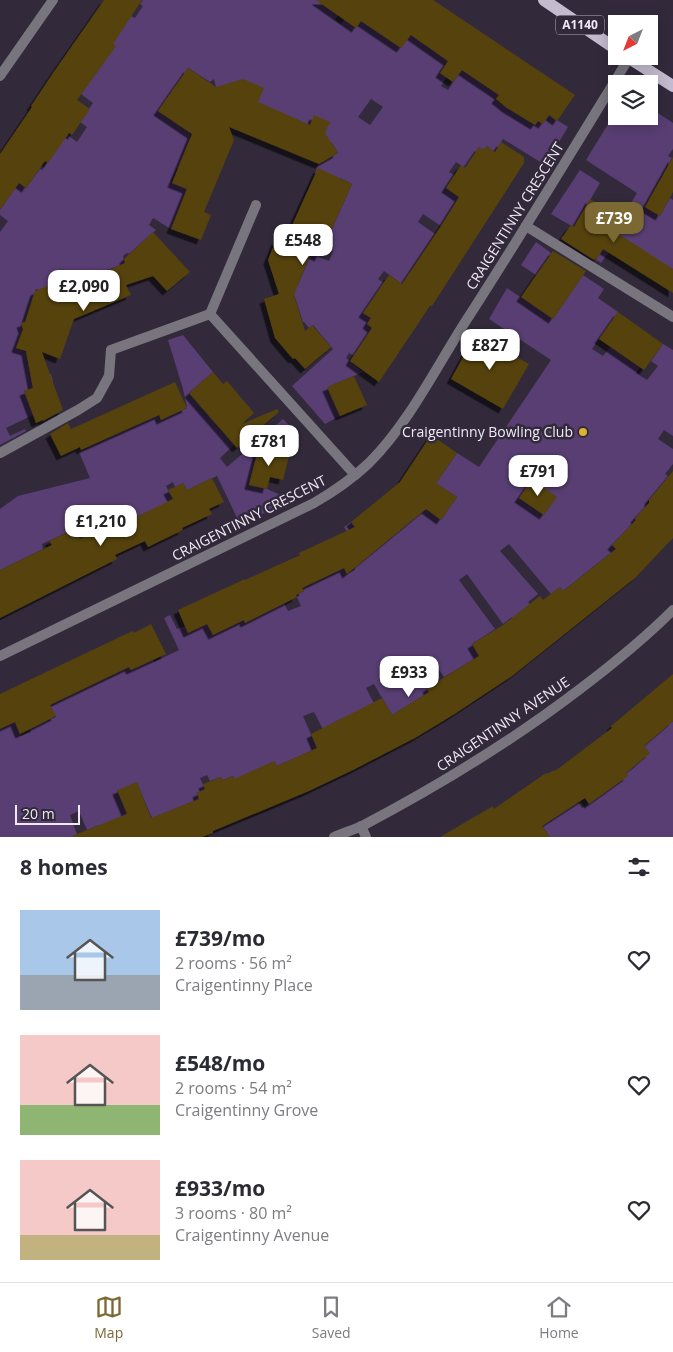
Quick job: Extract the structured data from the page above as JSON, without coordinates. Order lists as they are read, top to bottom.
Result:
{
  "streets": {
    "main road": ["A1140"],
    "street": ["CRAIGENTINNY CRESCENT", "CRAIGENTINNY AVENUE"]
  },
  "places": ["Craigentinny Bowling Club"],
  "scale_bar": "20 m",
  "north": "bottom left",
  "page": {
    "price": [
      "£739",
      "£548",
      "£2,090",
      "£827",
      "£781",
      "£791",
      "£1,210",
      "£933"
    ],
    "scale": "20 m",
    "heading": "8 homes",
    "list": [
      {
        "name": "£739/mo",
        "note": "2 rooms · 56 m² · Craigentinny Place"
      },
      {
        "name": "£548/mo",
        "note": "2 rooms · 54 m² · Craigentinny Grove"
      },
      {
        "name": "£933/mo",
        "note": "3 rooms · 80 m² · Craigentinny Avenue"
      }
    ],
    "tabs": ["Map", "Saved", "Home"]
  }
}
